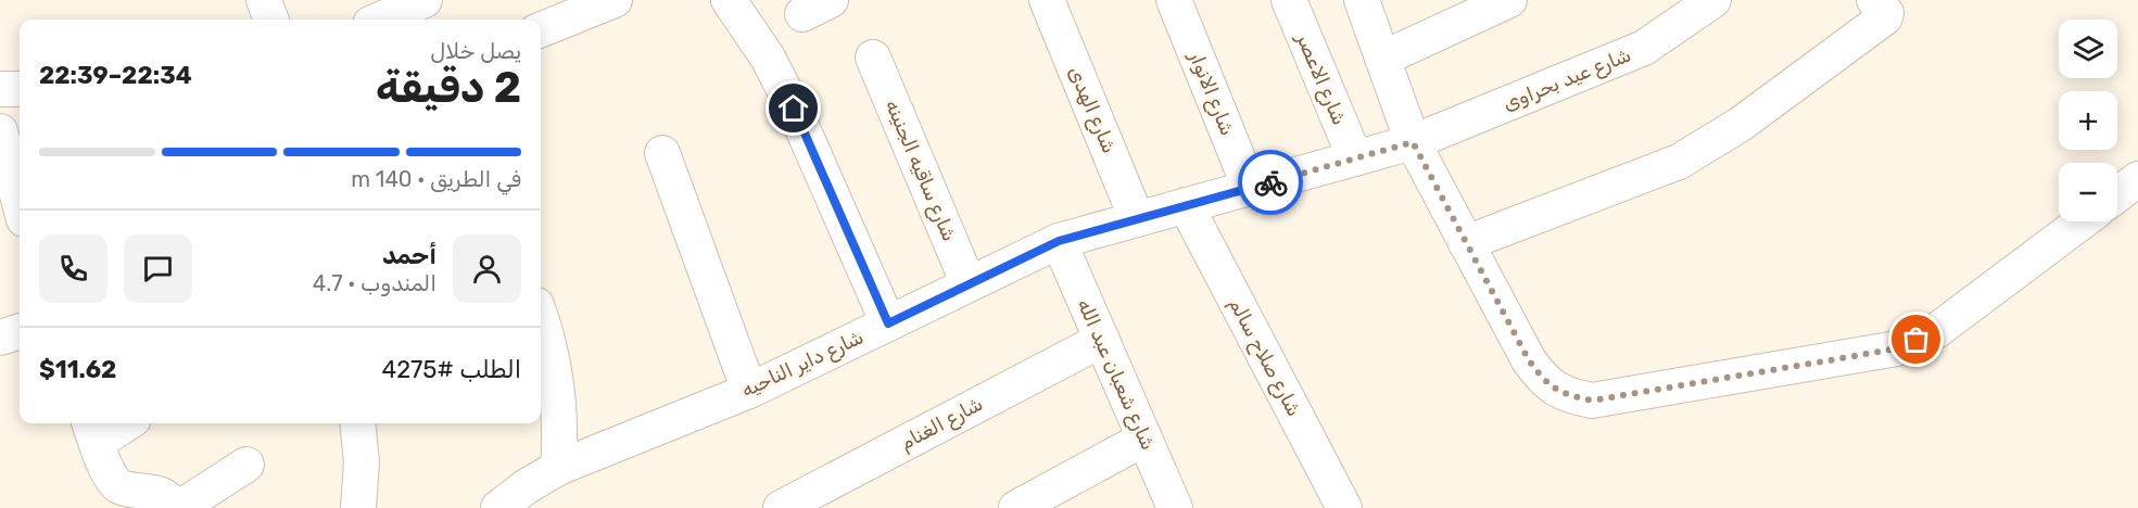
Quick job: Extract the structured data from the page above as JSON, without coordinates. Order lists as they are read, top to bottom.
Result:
{
  "streets": {
    "street": [
      "شارع الاعصر",
      "شارع عيد بحراوى",
      "شارع الانوار",
      "شارع الهدى",
      "شارع ساقيه الجنينه",
      "شارع صلاح سالم",
      "شارع داير الناحيه",
      "شارع شعبان عبد الله",
      "شارع الغنام"
    ]
  },
  "crossings": [
    ["شارع الاعصر", "شارع داير الناحيه"],
    ["شارع عيد بحراوى", "شارع داير الناحيه"],
    ["شارع الانوار", "شارع داير الناحيه"],
    ["شارع الهدى", "شارع داير الناحيه"],
    ["شارع ساقيه الجنينه", "شارع داير الناحيه"],
    ["شارع صلاح سالم", "شارع داير الناحيه"],
    ["شارع داير الناحيه", "شارع شعبان عبد الله"],
    ["شارع شعبان عبد الله", "شارع الغنام"]
  ],
  "page": {
    "map_buttons": ["+", "−"],
    "heading": ["2 دقيقة", "يصل خلال", "22:34–22:39"],
    "panel": [
      "أحمد",
      "المندوب · 4.7",
      "الطلب #4275",
      "$11.62"
    ],
    "bar": "في الطريق · 140 m"
  }
}
